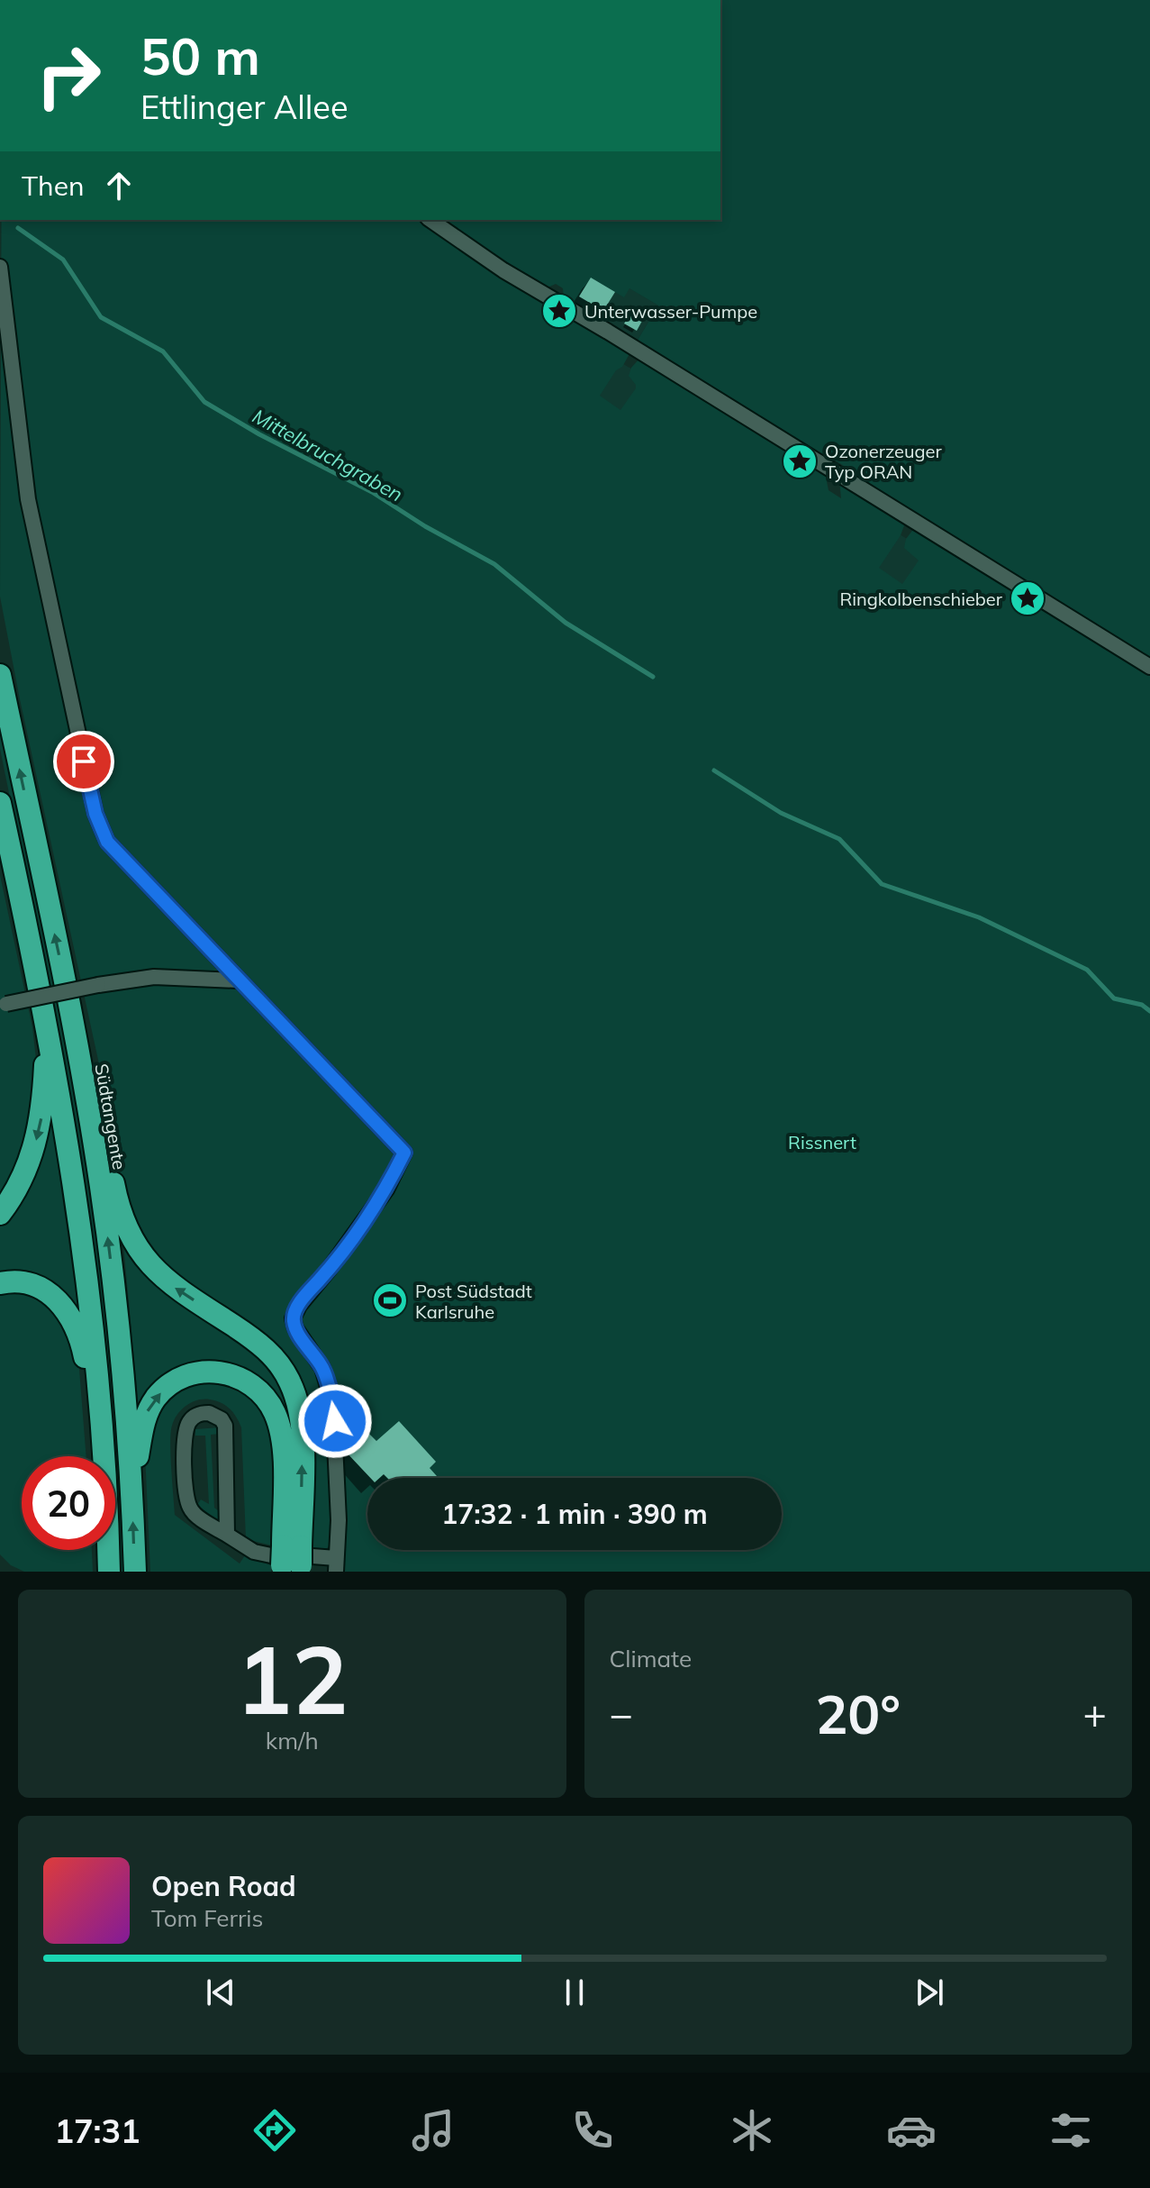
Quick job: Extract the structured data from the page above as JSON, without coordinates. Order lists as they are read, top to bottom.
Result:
{
  "streets": {
    "highway": ["Südtangente"]
  },
  "water": ["Mittelbruchgraben"],
  "parks": ["Rissnert"],
  "places": {
    "place": ["Unterwasser-Pumpe", "Ozonerzeuger Typ ORAN", "Ringkolbenschieber"],
    "sports": ["Post Südstadt Karlsruhe"]
  },
  "page": {
    "turn": ["50 m", "Ettlinger Allee"],
    "then": "Then",
    "limit": "20",
    "trip": "17:32 · 1 min · 390 m",
    "tile": [
      ["12", "km/h"],
      "Climate"
    ],
    "heat": ["−", "20°", "+"],
    "song": ["Open Road", "Tom Ferris"],
    "tabs": "17:31"
  }
}
